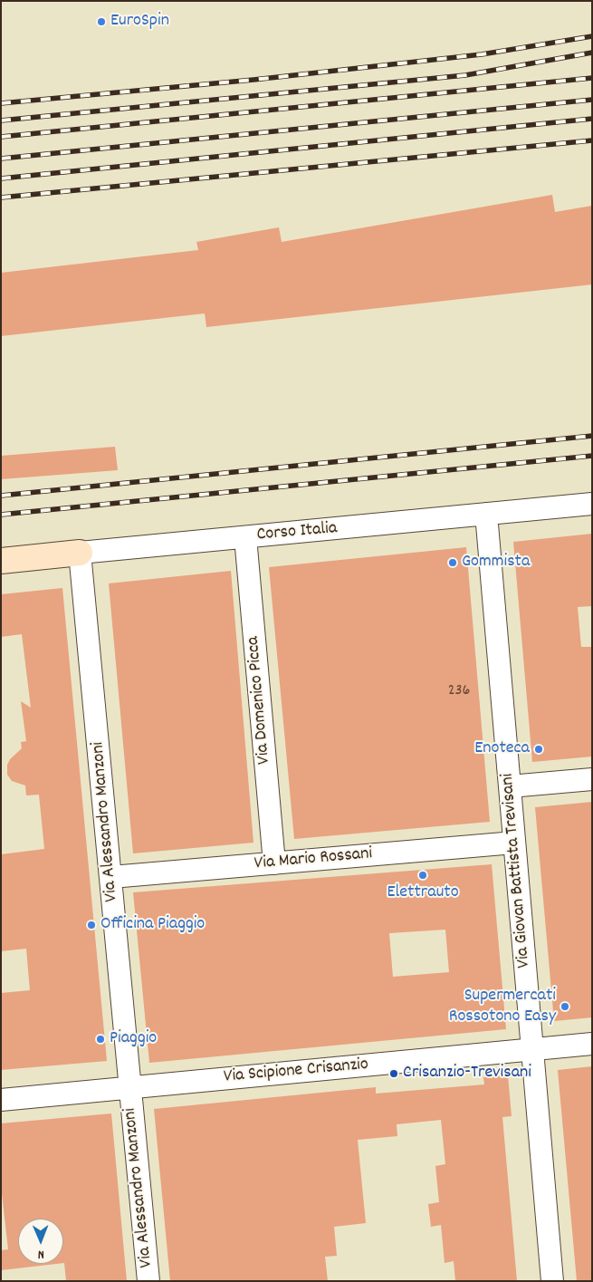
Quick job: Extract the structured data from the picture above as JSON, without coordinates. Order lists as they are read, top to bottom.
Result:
{
  "streets": {
    "street": [
      "Corso Italia",
      "Via Domenico Picca",
      "Via Alessandro Manzoni",
      "Via Mario Rossani",
      "Via Giovan Battista Trevisani",
      "Via Scipione Crisanzio"
    ]
  },
  "crossings": [
    ["Corso Italia", "Via Domenico Picca"],
    ["Corso Italia", "Via Alessandro Manzoni"],
    ["Corso Italia", "Via Giovan Battista Trevisani"],
    ["Via Domenico Picca", "Via Mario Rossani"],
    ["Via Alessandro Manzoni", "Via Mario Rossani"],
    ["Via Alessandro Manzoni", "Via Scipione Crisanzio"],
    ["Via Mario Rossani", "Via Giovan Battista Trevisani"],
    ["Via Giovan Battista Trevisani", "Via Scipione Crisanzio"]
  ],
  "places": [
    "EuroSpin",
    "Gommista",
    "Enoteca",
    "Elettrauto",
    "Officina Piaggio",
    "Supermercati Rossotono Easy",
    "Piaggio",
    "Crisanzio-Trevisani"
  ],
  "house_numbers": ["236"],
  "north": "bottom"
}
